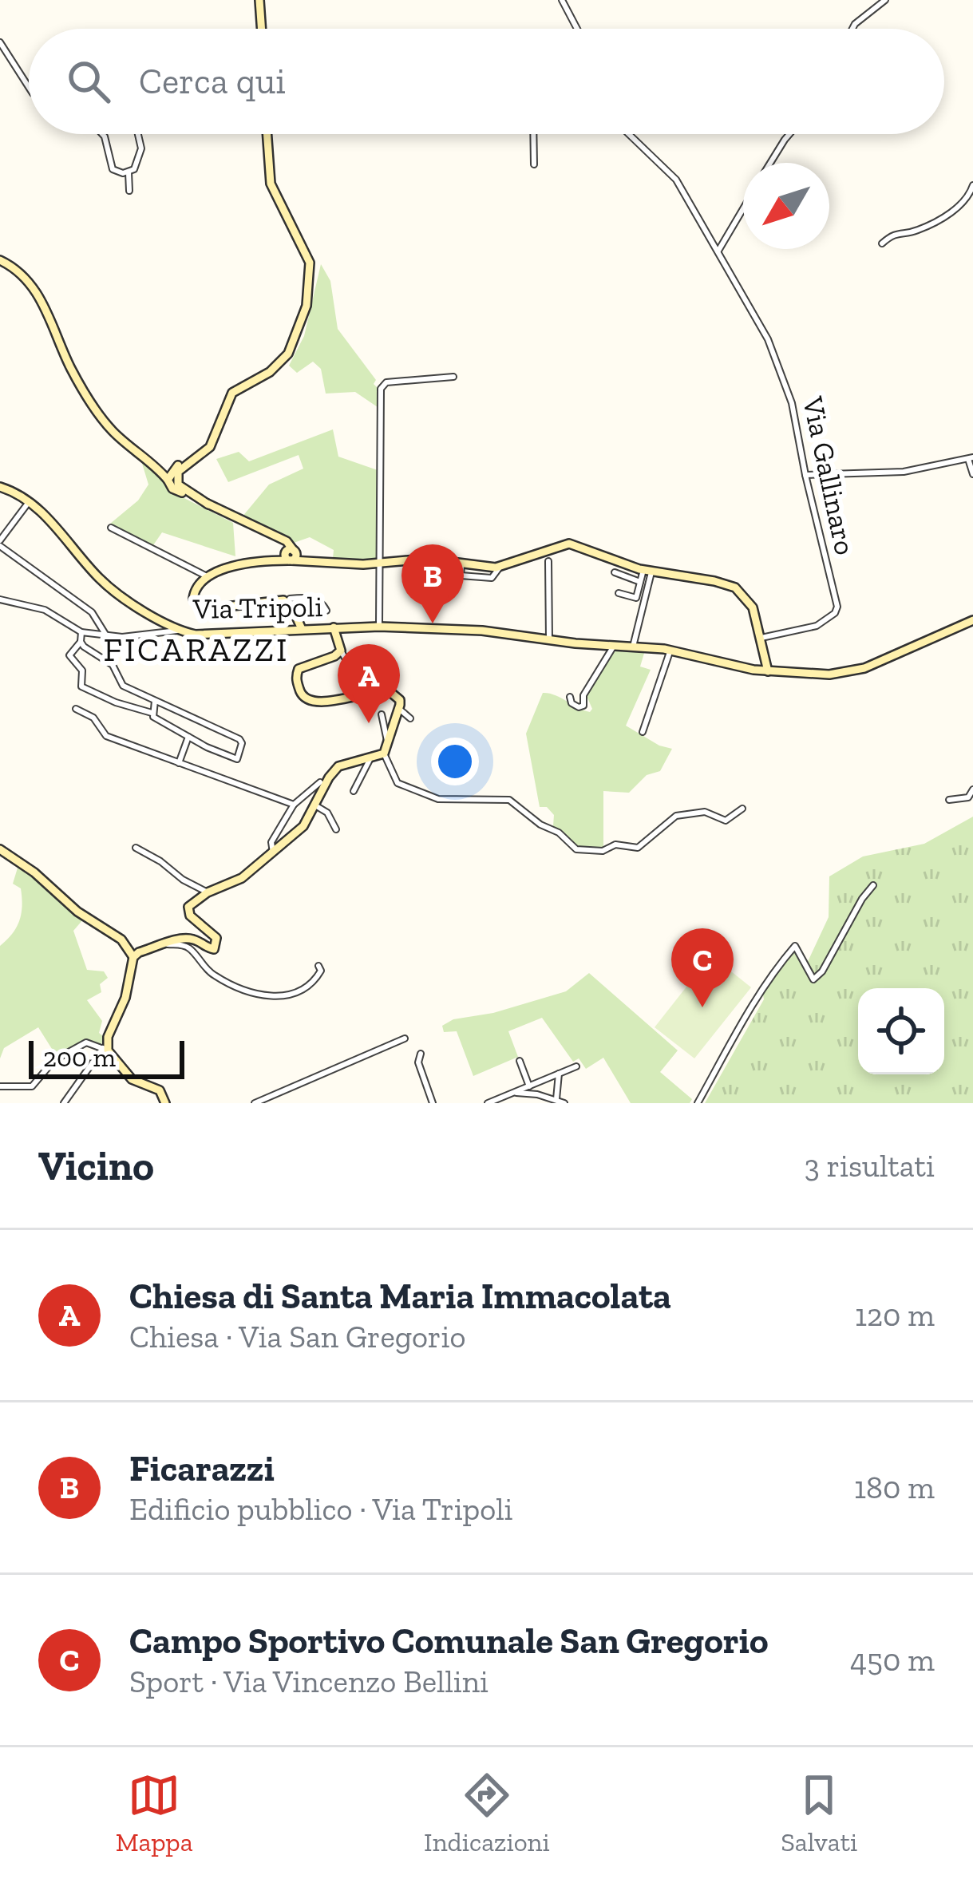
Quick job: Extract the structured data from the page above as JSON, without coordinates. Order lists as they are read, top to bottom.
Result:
{
  "streets": {
    "street": ["Via Gallinaro", "Via Tripoli"]
  },
  "districts": ["FICARAZZI"],
  "scale_bar": "200 m",
  "north": "bottom left",
  "page": {
    "search": "Cerca qui",
    "pins": ["B", "A", "C"],
    "scale": "200 m",
    "heading": ["Vicino", "3 risultati"],
    "list": [
      {
        "mark": "A",
        "name": "Chiesa di Santa Maria Immacolata",
        "note": "Chiesa · Via San Gregorio",
        "value": "120 m"
      },
      {
        "mark": "B",
        "name": "Ficarazzi",
        "note": "Edificio pubblico · Via Tripoli",
        "value": "180 m"
      },
      {
        "mark": "C",
        "name": "Campo Sportivo Comunale San Gregorio",
        "note": "Sport · Via Vincenzo Bellini",
        "value": "450 m"
      }
    ],
    "nav": ["Mappa", "Indicazioni", "Salvati"]
  }
}
